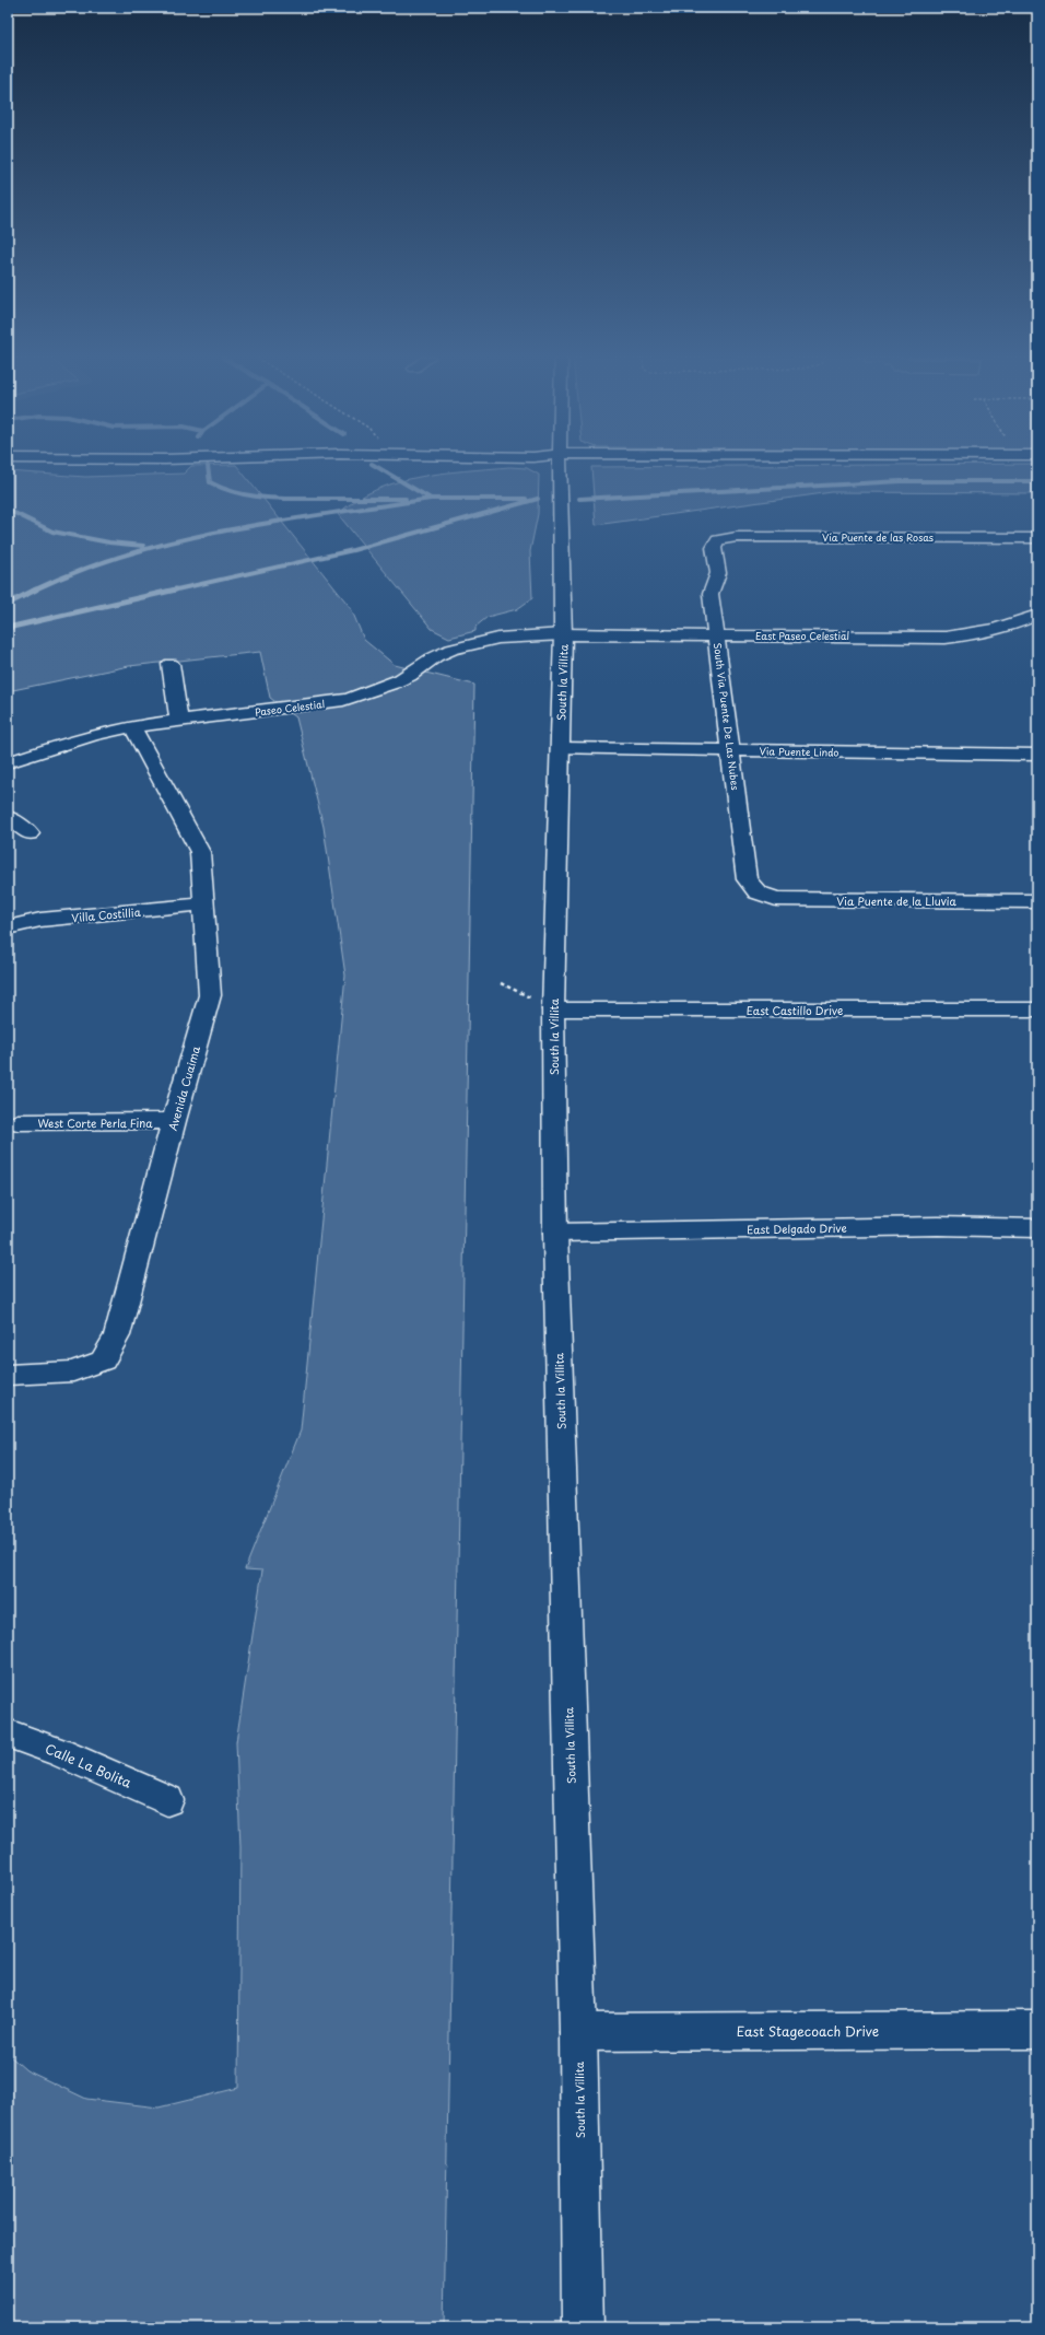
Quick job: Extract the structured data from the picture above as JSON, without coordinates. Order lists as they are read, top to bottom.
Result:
{
  "streets": {
    "street": [
      "Via Puente de las Rosas",
      "East Paseo Celestial",
      "South la Villita",
      "Paseo Celestial",
      "South Via Puente De Las Nubes",
      "Via Puente Lindo",
      "Via Puente de la Lluvia",
      "Villa Costillia",
      "East Castillo Drive",
      "Avenida Cuaima",
      "West Corte Perla Fina",
      "East Delgado Drive",
      "Calle La Bolita",
      "East Stagecoach Drive"
    ]
  },
  "crossings": [
    ["Via Puente de las Rosas", "South Via Puente De Las Nubes"],
    ["East Paseo Celestial", "South la Villita"],
    ["East Paseo Celestial", "Paseo Celestial"],
    ["East Paseo Celestial", "South Via Puente De Las Nubes"],
    ["South la Villita", "Paseo Celestial"],
    ["South la Villita", "Via Puente Lindo"],
    ["South la Villita", "East Castillo Drive"],
    ["South la Villita", "East Delgado Drive"],
    ["South la Villita", "East Stagecoach Drive"],
    ["Paseo Celestial", "Avenida Cuaima"],
    ["South Via Puente De Las Nubes", "Via Puente Lindo"],
    ["South Via Puente De Las Nubes", "Via Puente de la Lluvia"],
    ["Villa Costillia", "Avenida Cuaima"],
    ["Avenida Cuaima", "West Corte Perla Fina"]
  ]
}
